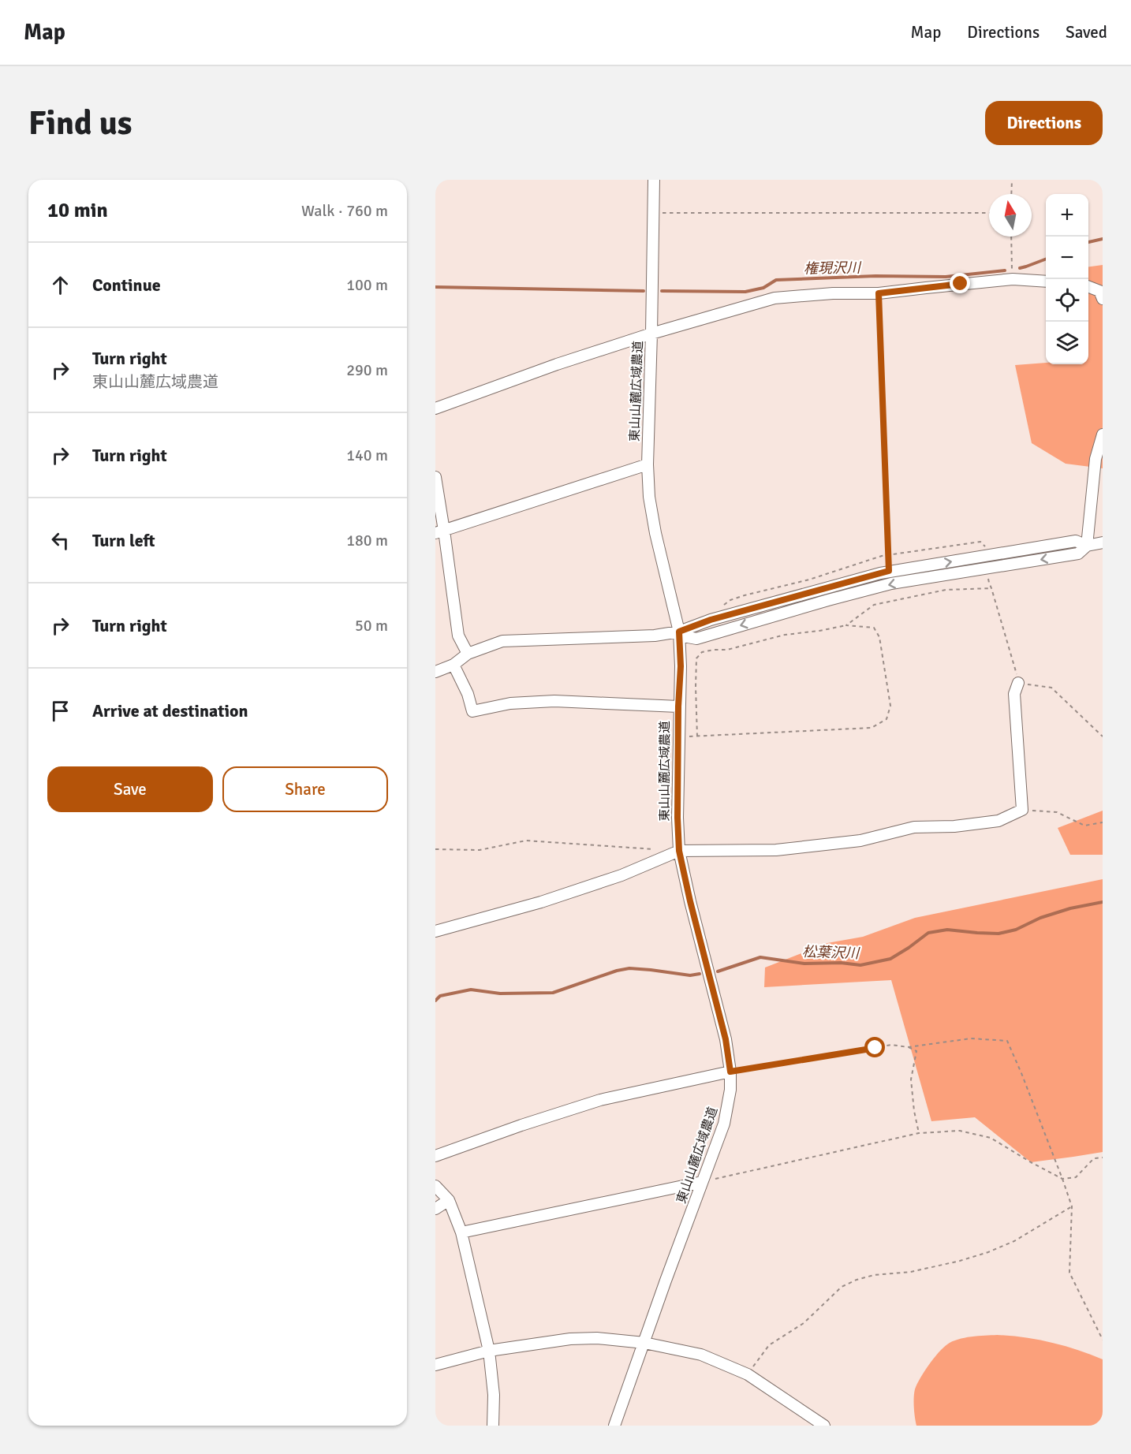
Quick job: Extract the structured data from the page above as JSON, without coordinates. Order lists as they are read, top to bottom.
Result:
{
  "streets": {
    "street": ["東山山麓広域農道"]
  },
  "water": ["権現沢川", "松葉沢川"],
  "north": "top",
  "page": {
    "header": "Map",
    "nav": ["Map", "Directions", "Saved"],
    "buttons": [
      "Directions",
      ["Save", "Share"]
    ],
    "title": "Find us",
    "heading": ["10 min", "Walk · 760 m"],
    "map_buttons": ["+", "−"],
    "list": [
      ["Continue", "100 m"],
      ["Turn right", "東山山麓広域農道", "290 m"],
      ["Turn right", "140 m"],
      ["Turn left", "180 m"],
      ["Turn right", "50 m"],
      "Arrive at destination"
    ]
  }
}
